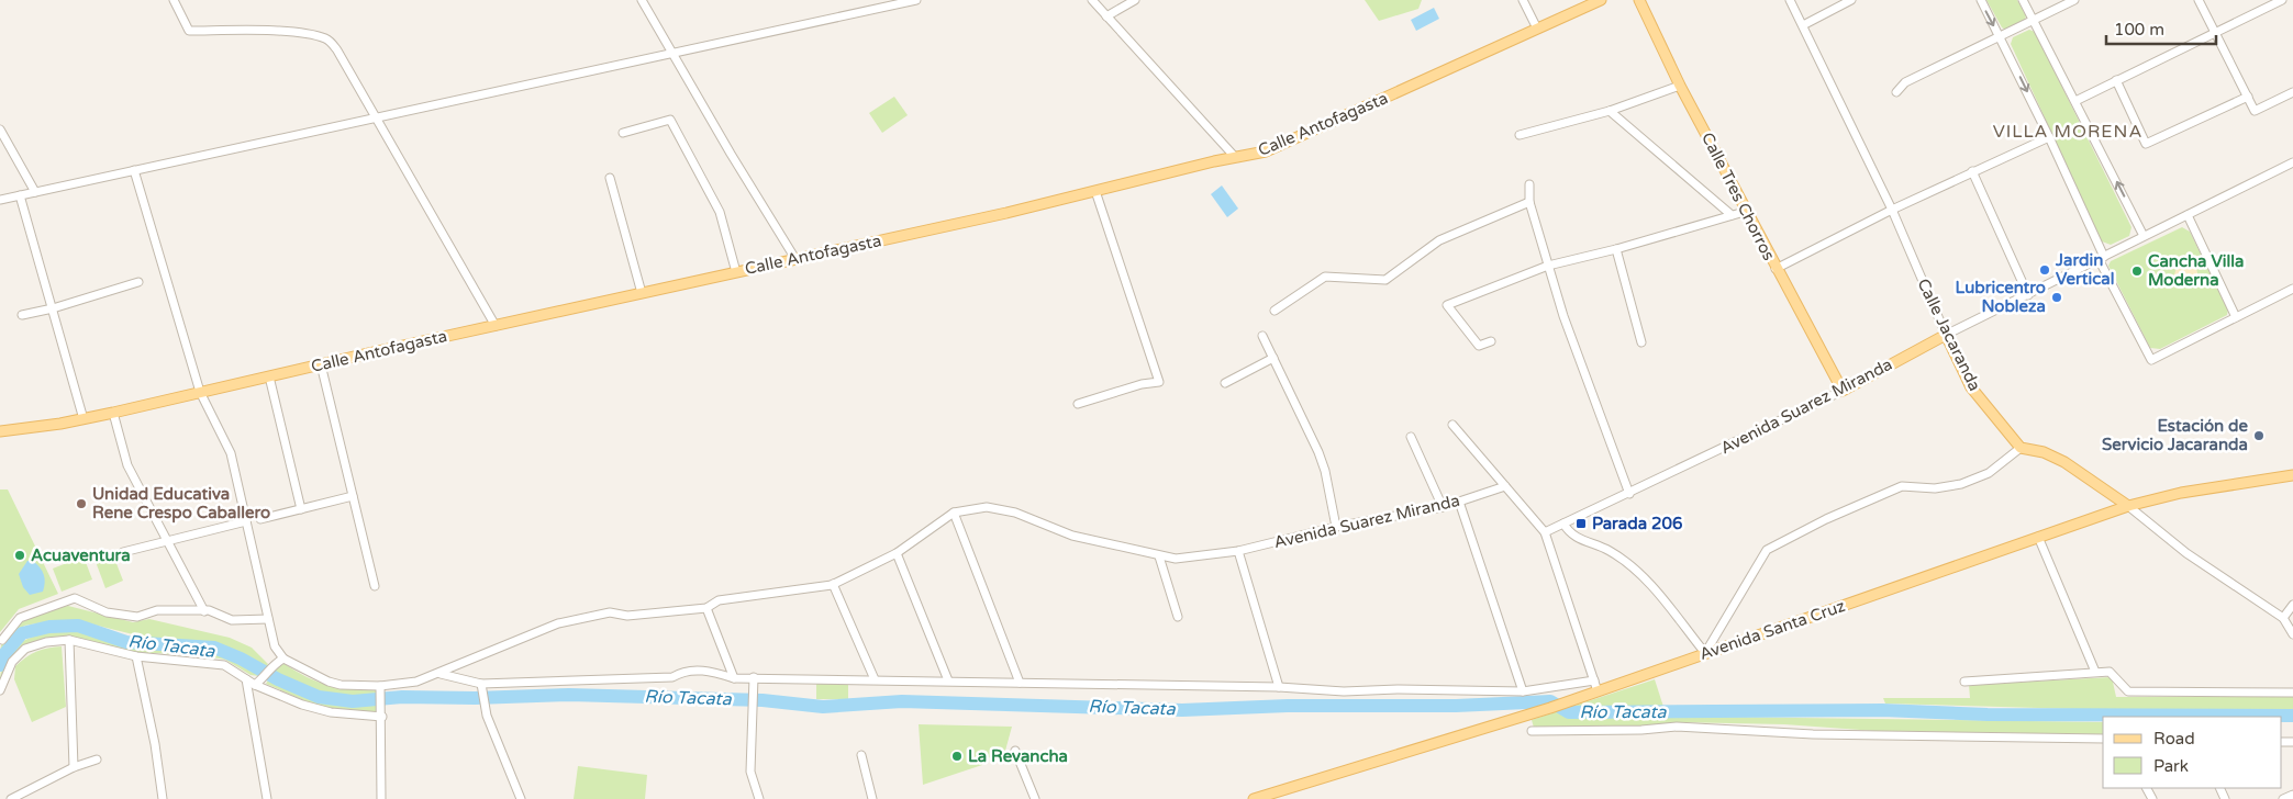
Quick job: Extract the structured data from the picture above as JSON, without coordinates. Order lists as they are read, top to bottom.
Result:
{
  "streets": {
    "main road": [
      "Calle Antofagasta",
      "Calle Tres Chorros",
      "Calle Jacaranda",
      "Avenida Suarez Miranda",
      "Avenida Santa Cruz"
    ]
  },
  "crossings": [
    ["Calle Tres Chorros", "Avenida Suarez Miranda"],
    ["Calle Jacaranda", "Avenida Suarez Miranda"]
  ],
  "districts": ["VILLA MORENA"],
  "water": ["Río Tacata"],
  "places": {
    "other": [
      "Jardin Vertical",
      "Cancha Villa Moderna",
      "Lubricentro Nobleza",
      "Estación de Servicio Jacaranda",
      "Unidad Educativa Rene Crespo Caballero",
      "Acuaventura",
      "La Revancha"
    ],
    "transit": ["Parada 206"]
  },
  "legend": ["Road", "Park"],
  "scale_bar": "100 m"
}
